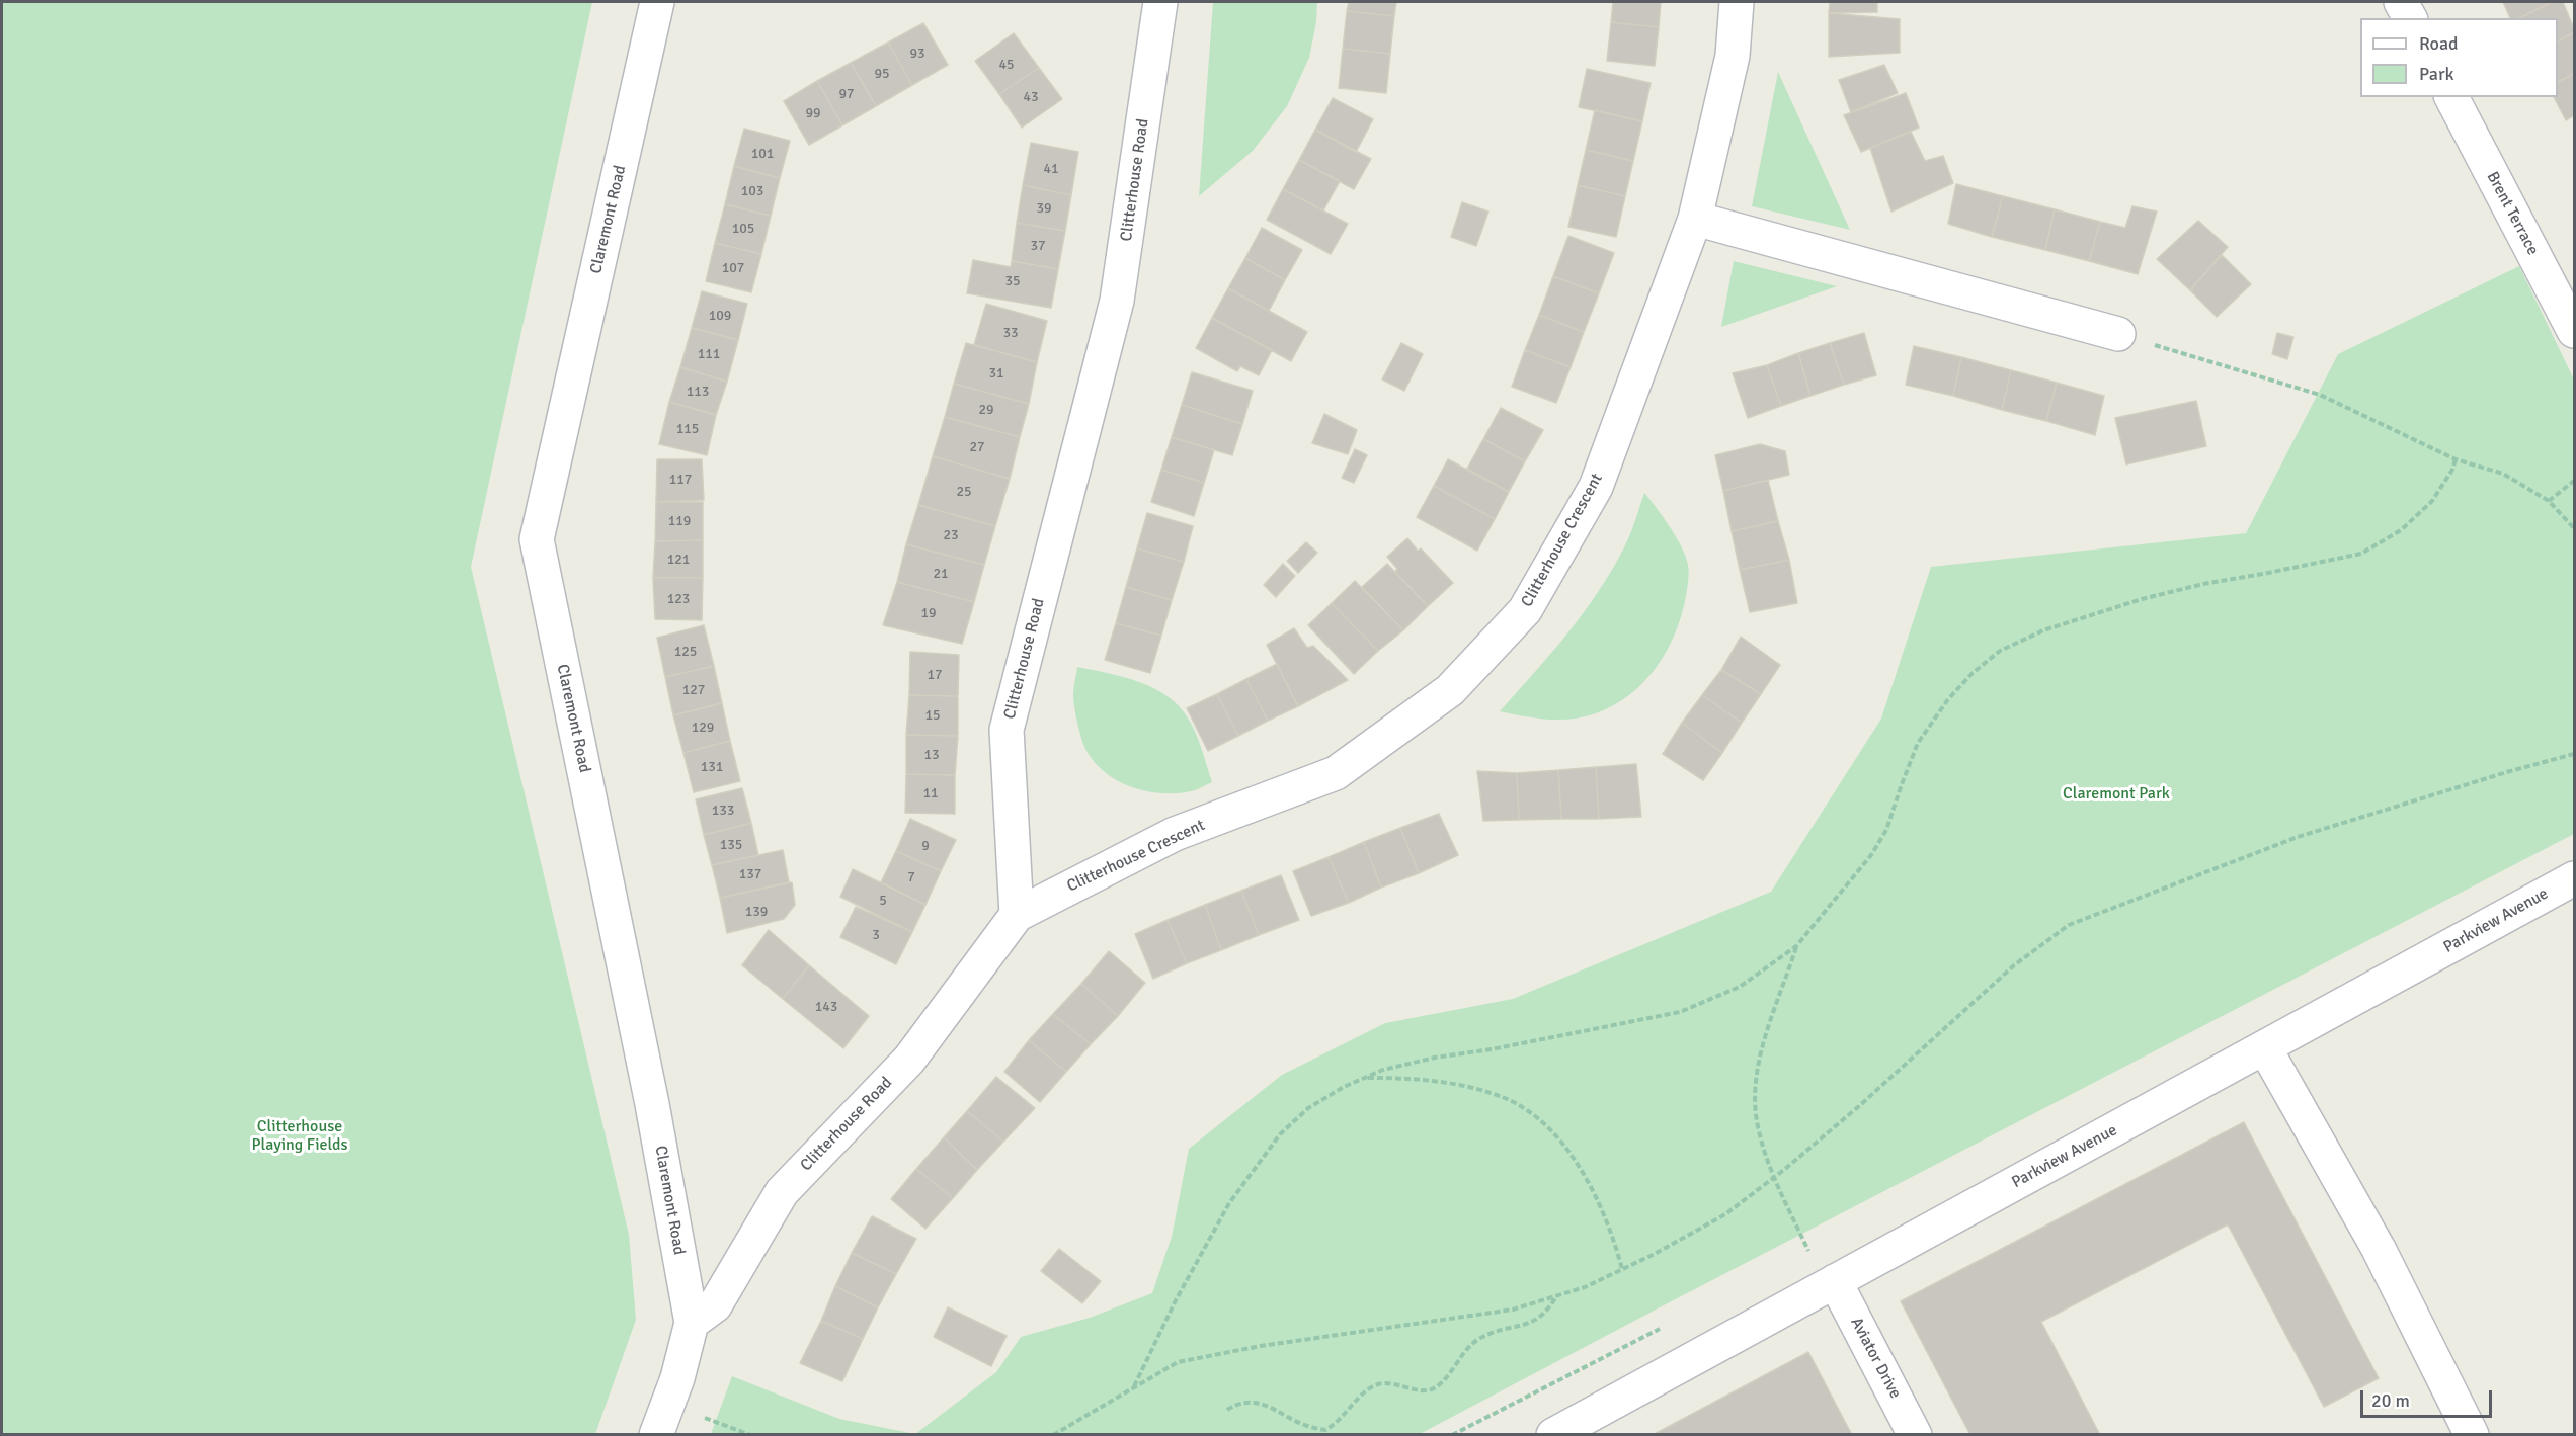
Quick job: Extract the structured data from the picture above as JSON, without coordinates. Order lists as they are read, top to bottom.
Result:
{
  "streets": {
    "street": [
      "Clitterhouse Road",
      "Brent Terrace",
      "Claremont Road",
      "Clitterhouse Crescent",
      "Parkview Avenue",
      "Aviator Drive"
    ]
  },
  "crossings": [
    ["Clitterhouse Road", "Claremont Road"],
    ["Clitterhouse Road", "Clitterhouse Crescent"],
    ["Parkview Avenue", "Aviator Drive"]
  ],
  "parks": ["Claremont Park", "Clitterhouse Playing Fields"],
  "house_numbers": [
    "93",
    "45",
    "95",
    "97",
    "43",
    "99",
    "101",
    "41",
    "103",
    "39",
    "105",
    "37",
    "107",
    "35",
    "109",
    "33",
    "111",
    "31",
    "113",
    "29",
    "115",
    "27",
    "117",
    "25",
    "119",
    "23",
    "121",
    "21",
    "123",
    "19",
    "125",
    "17",
    "127",
    "15",
    "129",
    "13",
    "131",
    "11",
    "133",
    "135",
    "9",
    "137",
    "7",
    "5",
    "139",
    "3",
    "143"
  ],
  "legend": ["Road", "Park"],
  "scale_bar": "20 m"
}
